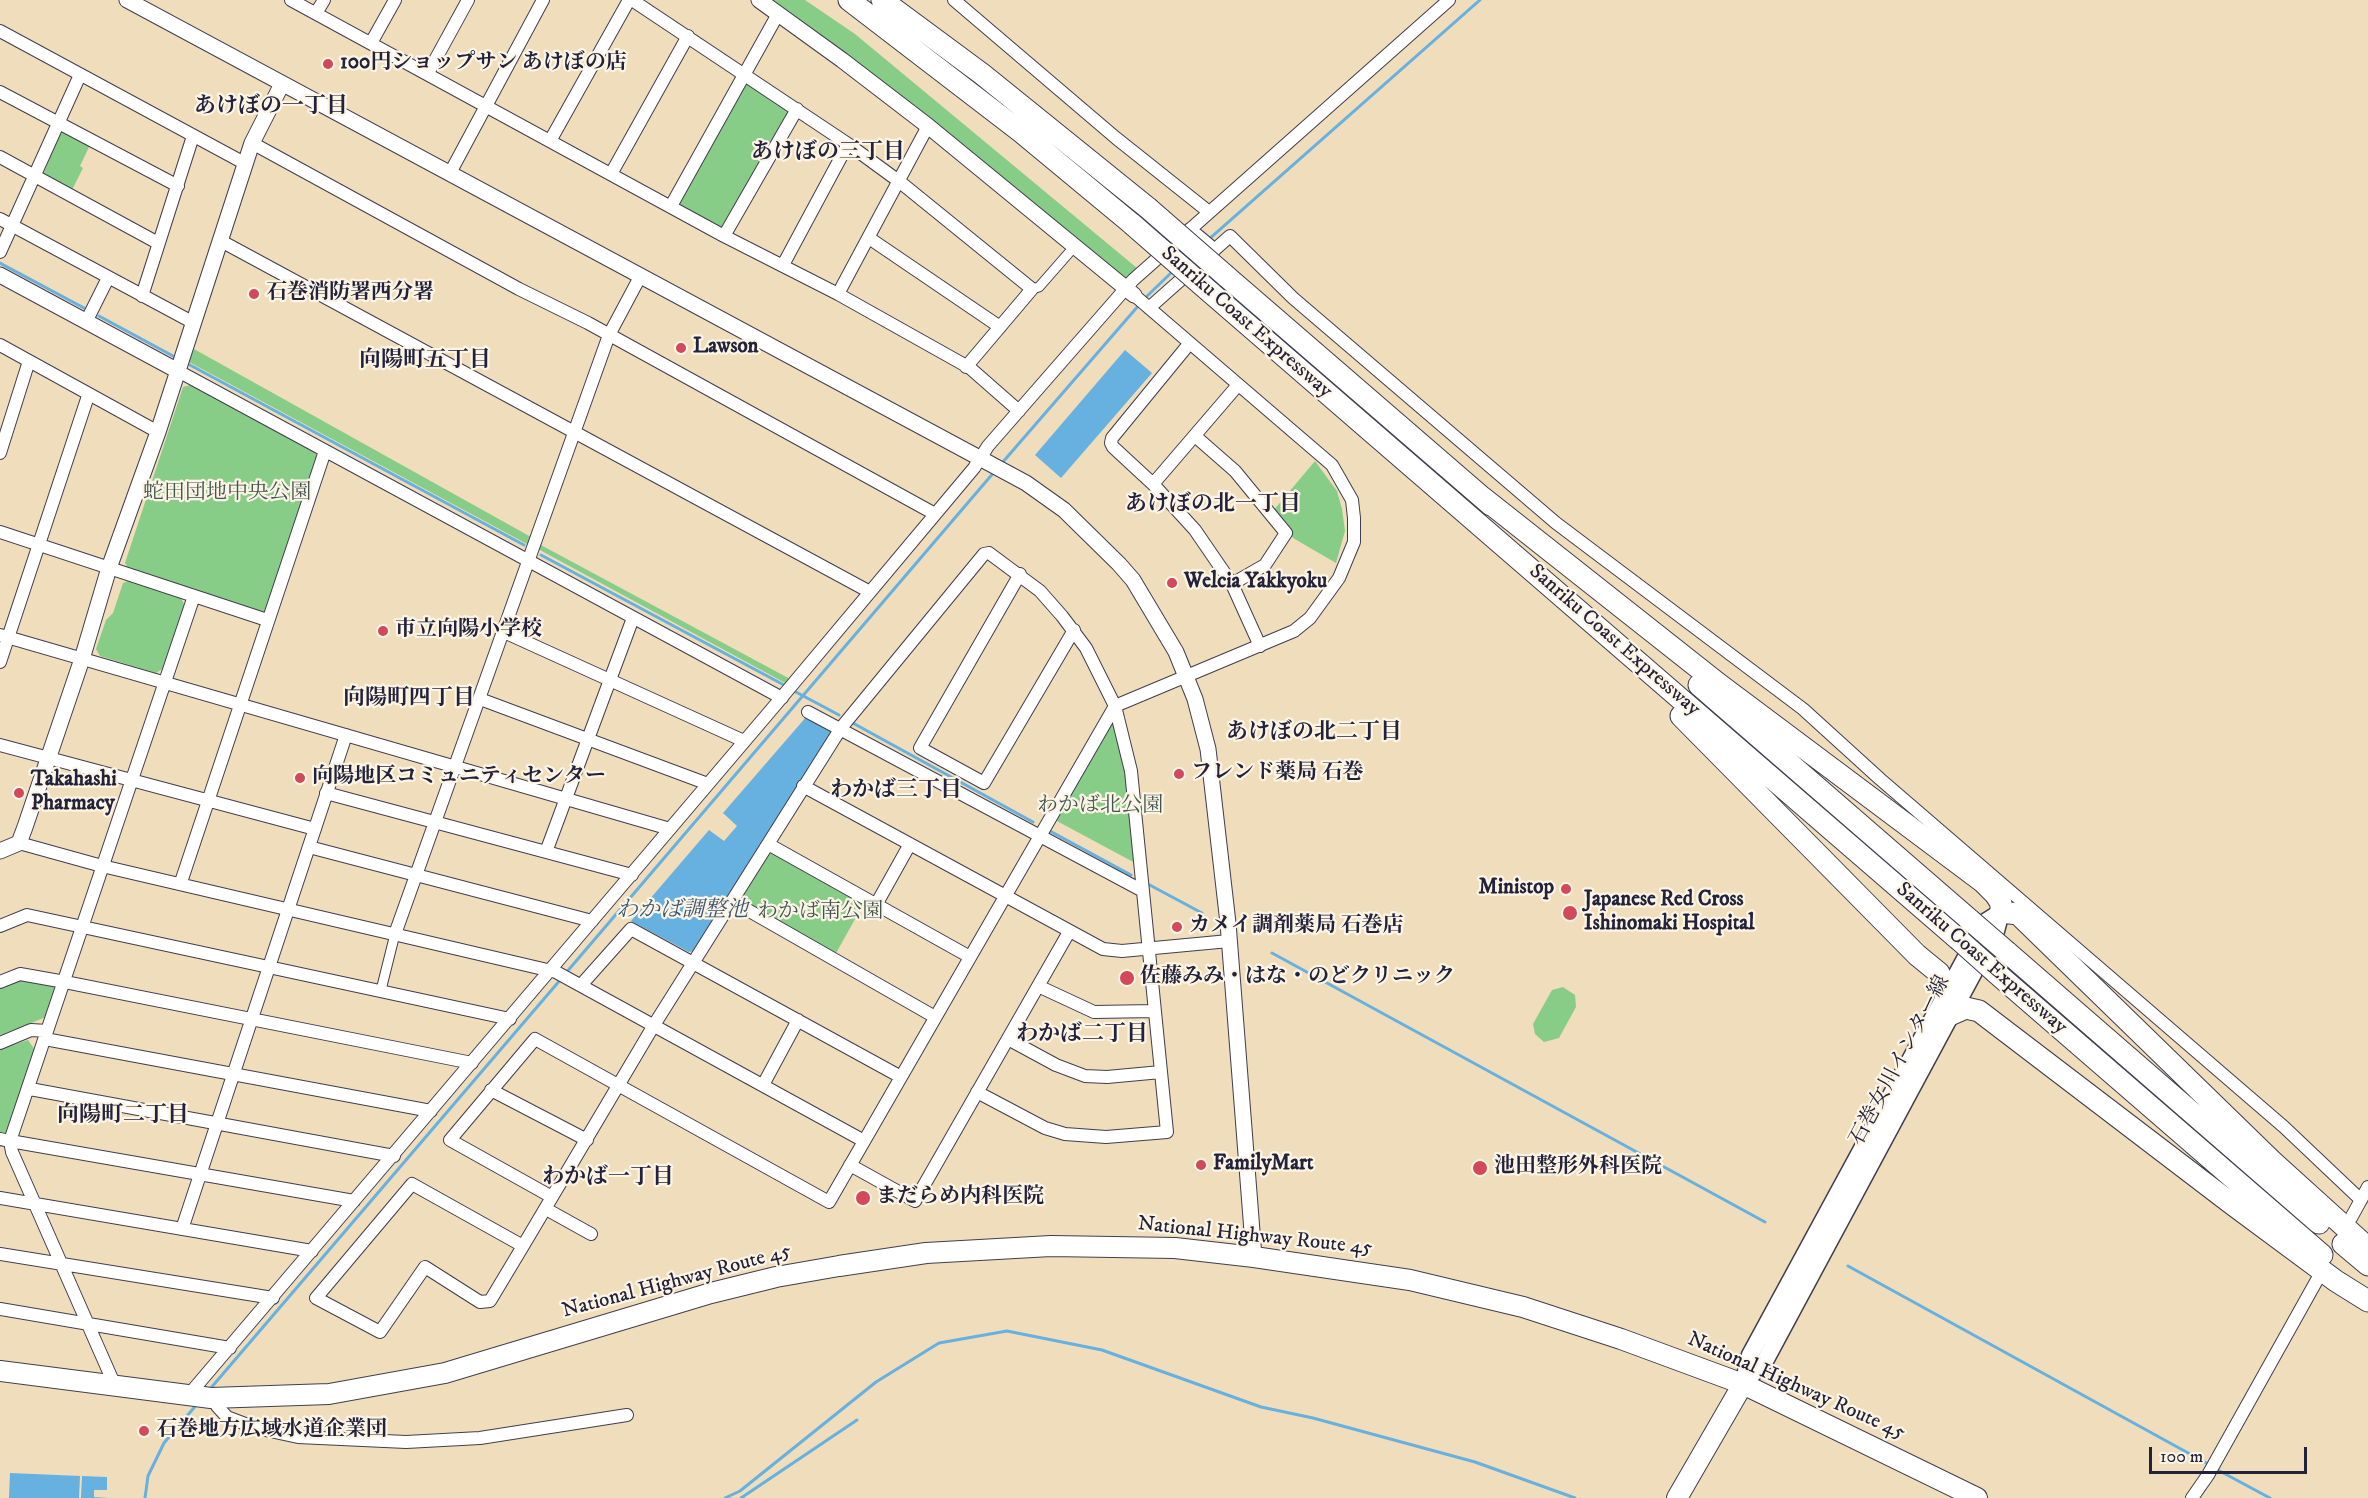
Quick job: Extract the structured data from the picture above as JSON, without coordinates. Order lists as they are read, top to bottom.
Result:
{
  "streets": {
    "highway": ["Sanriku Coast Expressway", "National Highway Route 45"],
    "main road": ["石巻女川インター線"]
  },
  "crossings": [
    ["石巻女川インター線", "National Highway Route 45"]
  ],
  "districts": [
    "あけぼの一丁目",
    "あけぼの三丁目",
    "向陽町五丁目",
    "あけぼの北一丁目",
    "向陽町四丁目",
    "あけぼの北二丁目",
    "わかば三丁目",
    "わかば二丁目",
    "向陽町二丁目",
    "わかば一丁目"
  ],
  "water": ["わかば調整池"],
  "parks": ["蛇田団地中央公園", "わかば北公園", "わかば南公園"],
  "places": [
    "100円ショップサン あけぼの店",
    "石巻消防署西分署",
    "Lawson",
    "Welcia Yakkyoku",
    "市立向陽小学校",
    "フレンド薬局 石巻",
    "向陽地区コミュニティセンター",
    "Takahashi Pharmacy",
    "Ministop",
    "Japanese Red Cross Ishinomaki Hospital",
    "カメイ調剤薬局 石巻店",
    "佐藤みみ・はな・のどクリニック",
    "FamilyMart",
    "池田整形外科医院",
    "まだらめ内科医院",
    "石巻地方広域水道企業団"
  ],
  "scale_bar": "100 m"
}
